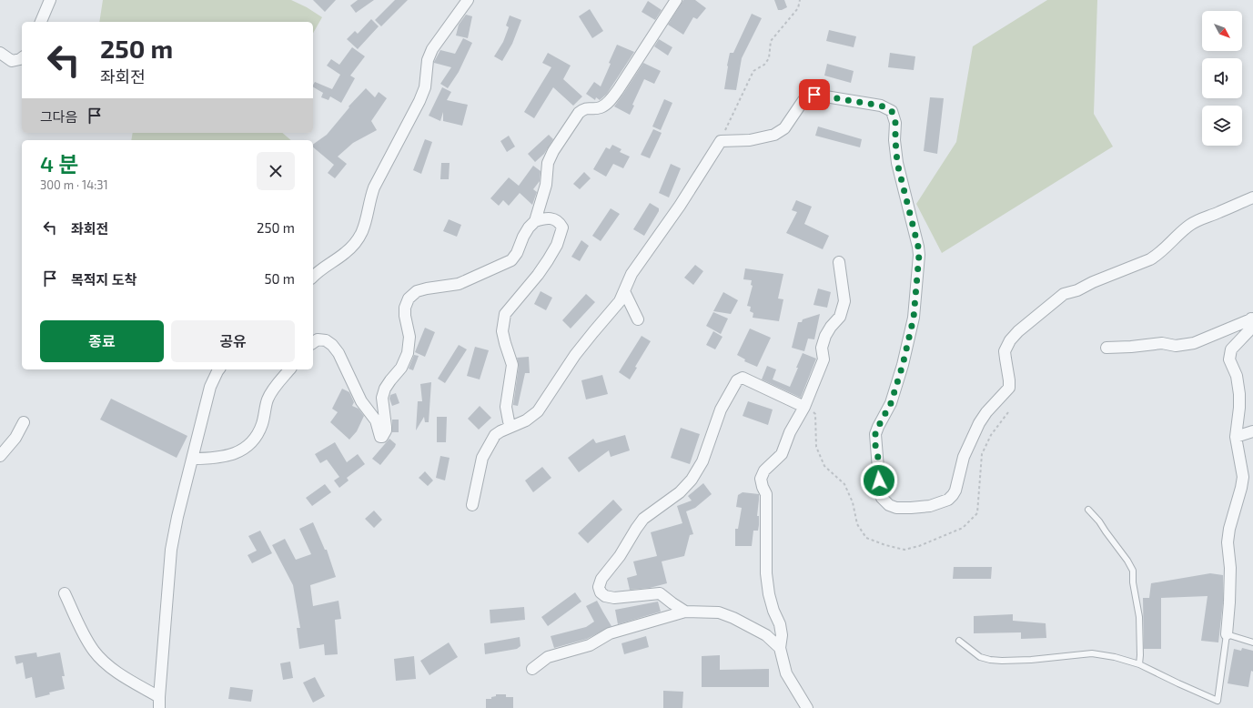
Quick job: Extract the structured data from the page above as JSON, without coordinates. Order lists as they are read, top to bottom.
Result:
{
  "north": "bottom right",
  "page": {
    "turn": ["250 m", "좌회전"],
    "then": "그다음",
    "heading": ["4 분", "300 m · 14:31"],
    "list": [
      {
        "name": "좌회전",
        "value": "250 m"
      },
      {
        "name": "목적지 도착",
        "value": "50 m"
      }
    ],
    "buttons": ["종료", "공유"]
  }
}
